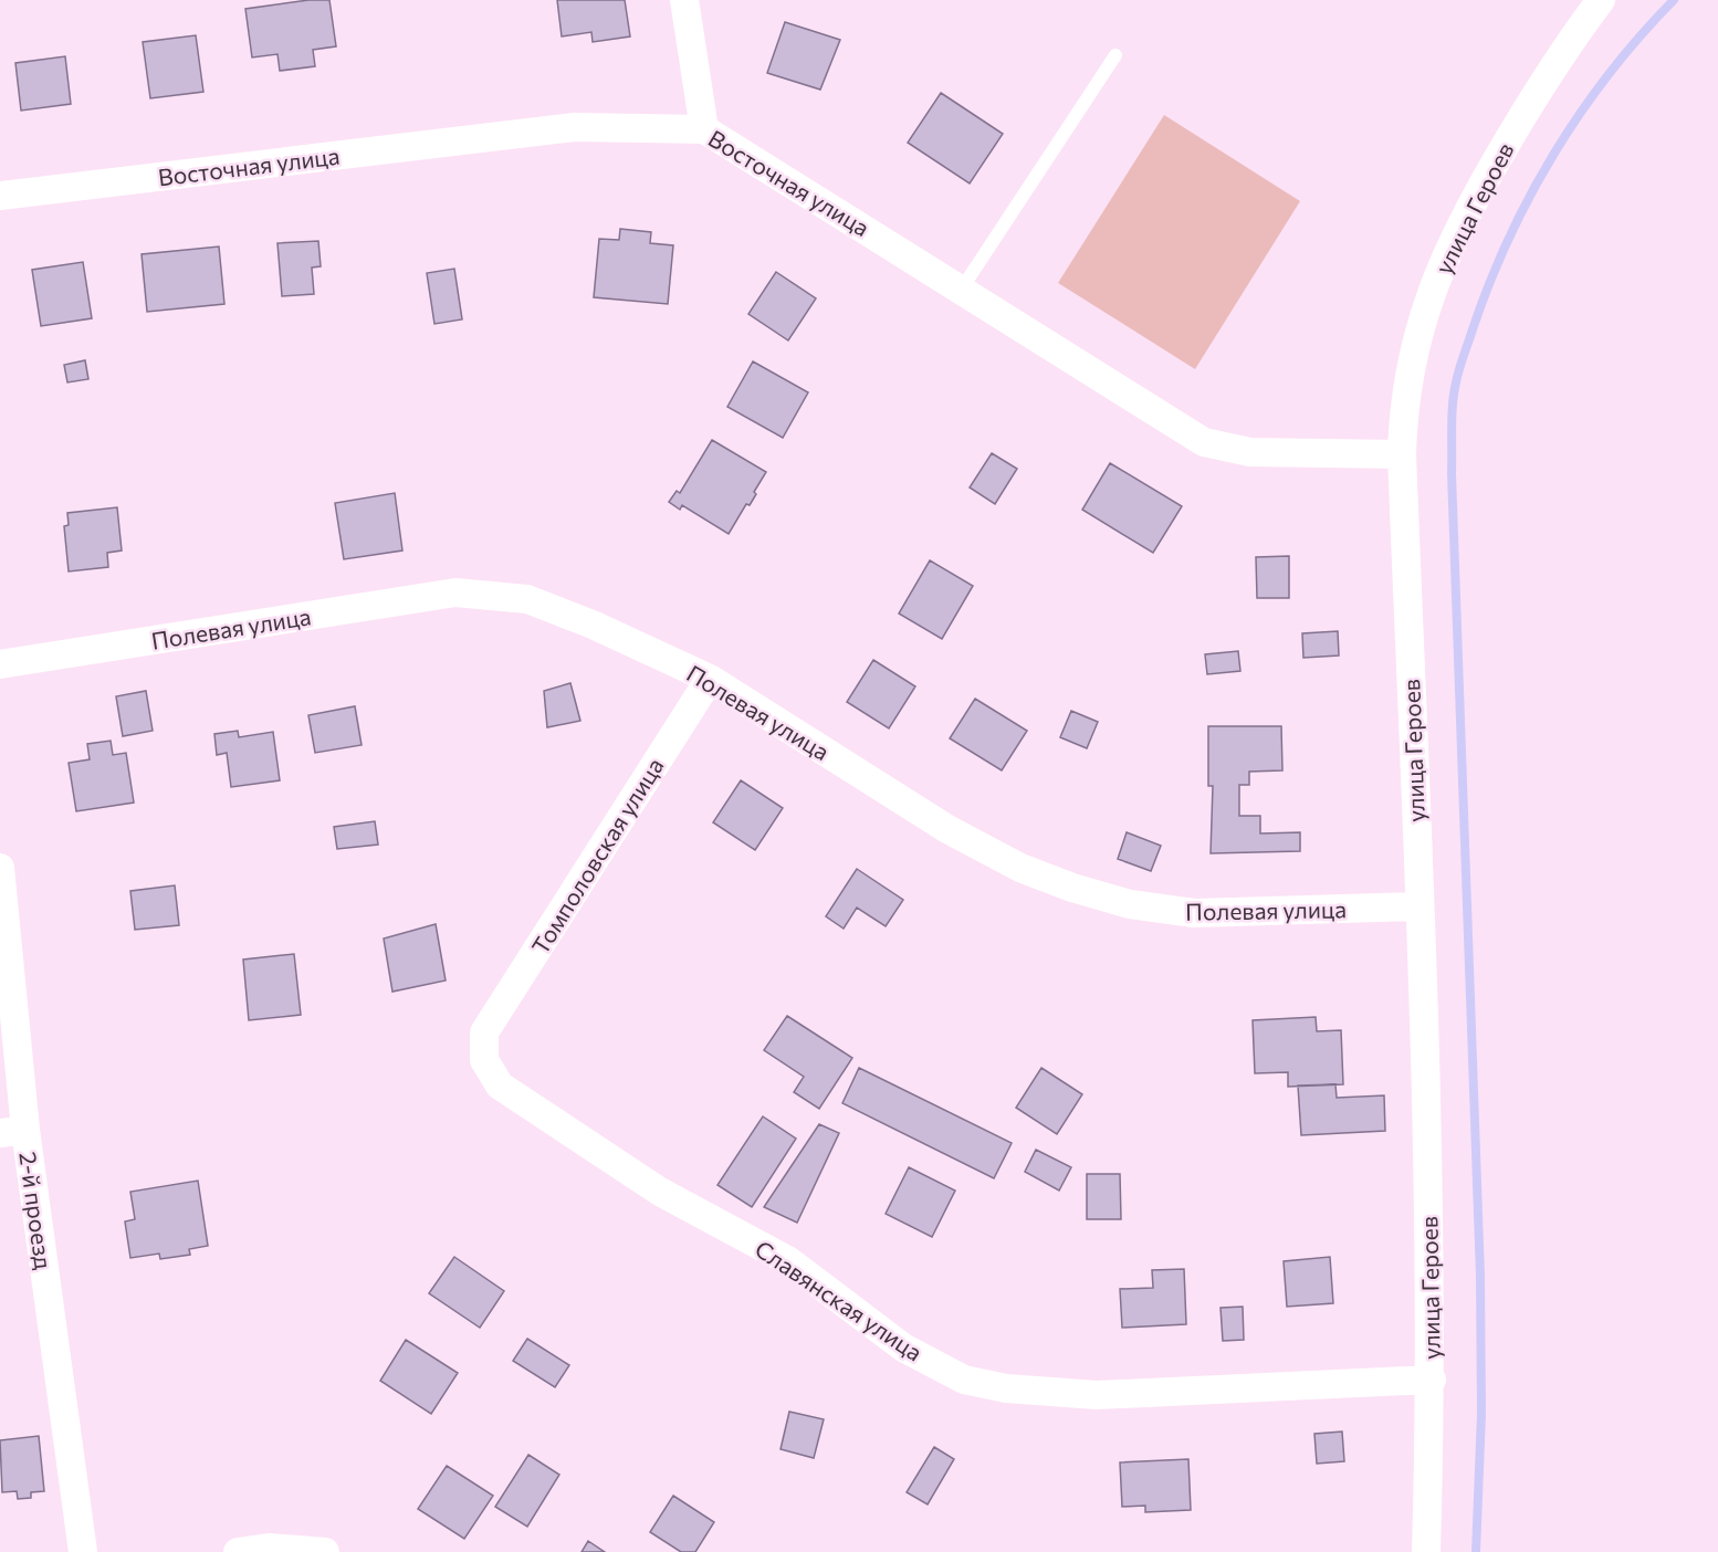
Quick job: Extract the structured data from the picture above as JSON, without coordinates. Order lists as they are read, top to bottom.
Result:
{
  "streets": {
    "street": [
      "Восточная улица",
      "улица Героев",
      "Полевая улица",
      "Томполовская улица",
      "2-й проезд",
      "Славянская улица"
    ]
  },
  "crossings": [
    ["Восточная улица", "улица Героев"],
    ["улица Героев", "Полевая улица"],
    ["улица Героев", "Славянская улица"],
    ["Полевая улица", "Томполовская улица"],
    ["Томполовская улица", "Славянская улица"]
  ]
}
